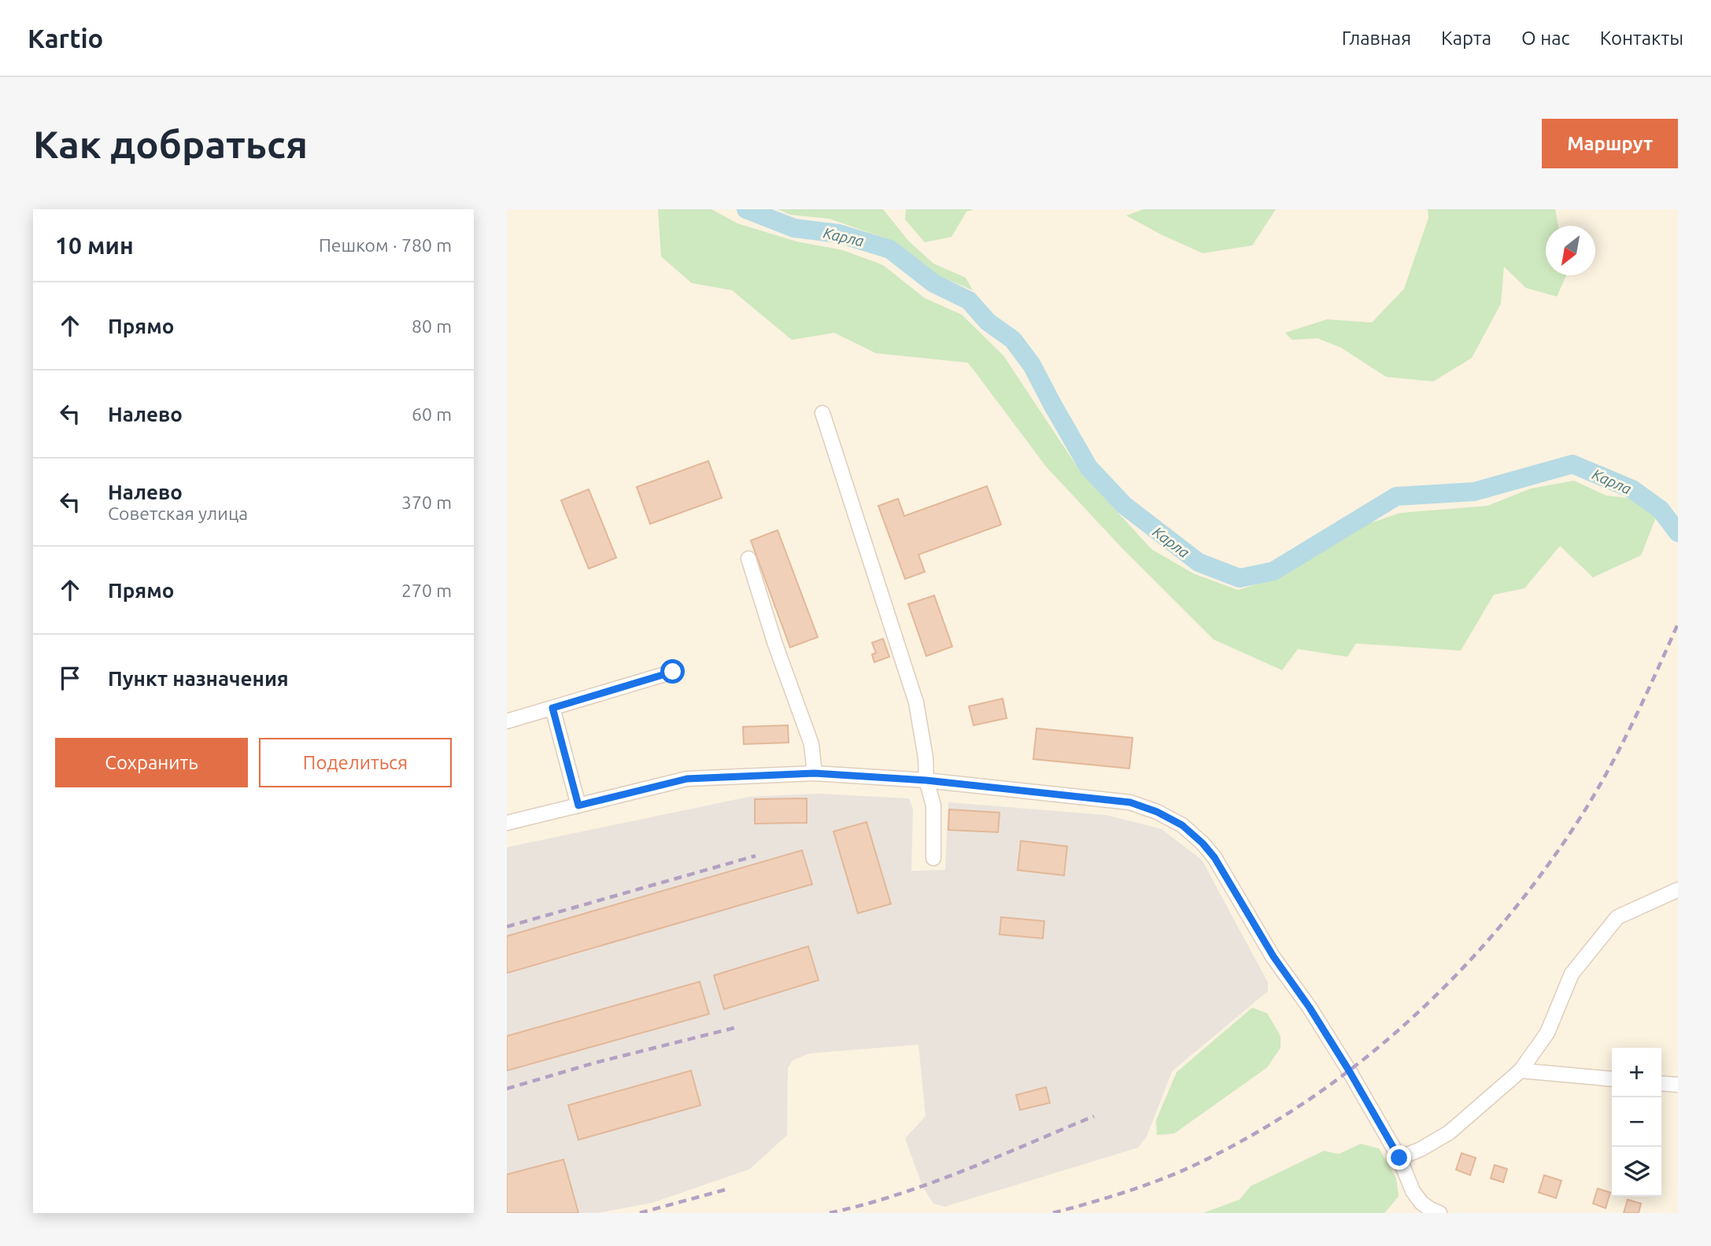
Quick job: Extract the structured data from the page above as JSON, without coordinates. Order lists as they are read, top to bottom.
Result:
{
  "water": ["Карла"],
  "north": "bottom left",
  "page": {
    "header": "Kartio",
    "nav": [
      "Главная",
      "Карта",
      "О нас",
      "Контакты"
    ],
    "buttons": [
      "Маршрут",
      ["Сохранить", "Поделиться"]
    ],
    "title": "Как добраться",
    "heading": ["10 мин", "Пешком · 780 m"],
    "list": [
      ["Прямо", "80 m"],
      ["Налево", "60 m"],
      ["Налево", "Советская улица", "370 m"],
      ["Прямо", "270 m"],
      "Пункт назначения"
    ],
    "map_buttons": ["+", "−"]
  }
}
